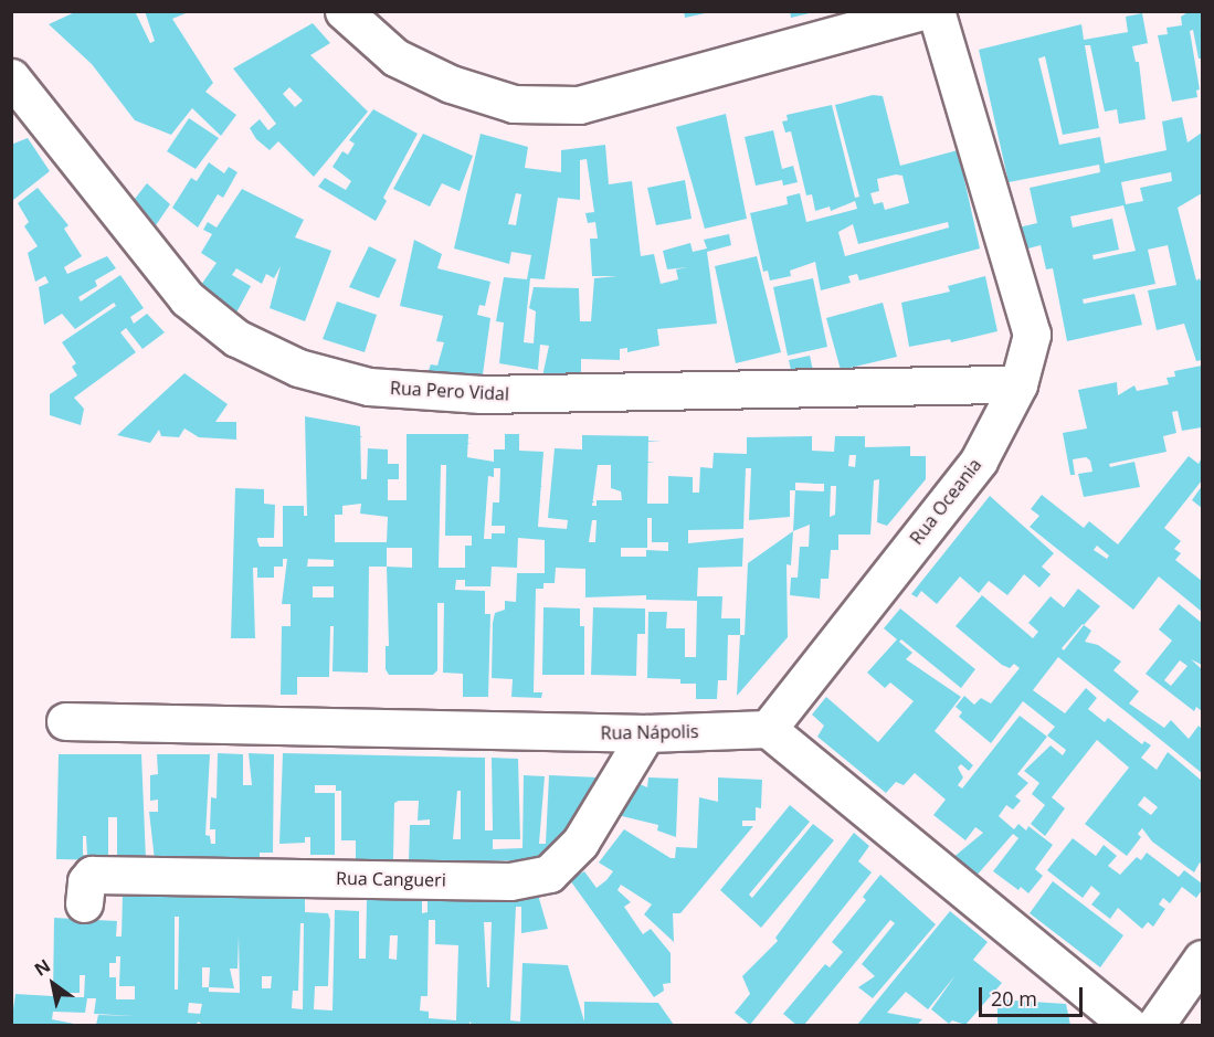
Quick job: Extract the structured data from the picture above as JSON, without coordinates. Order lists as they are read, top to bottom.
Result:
{
  "streets": {
    "street": [
      "Rua Pero Vidal",
      "Rua Oceania",
      "Rua Nápolis",
      "Rua Cangueri"
    ]
  },
  "crossings": [
    ["Rua Pero Vidal", "Rua Oceania"],
    ["Rua Oceania", "Rua Nápolis"],
    ["Rua Nápolis", "Rua Cangueri"]
  ],
  "scale_bar": "20 m",
  "north": "top left"
}
